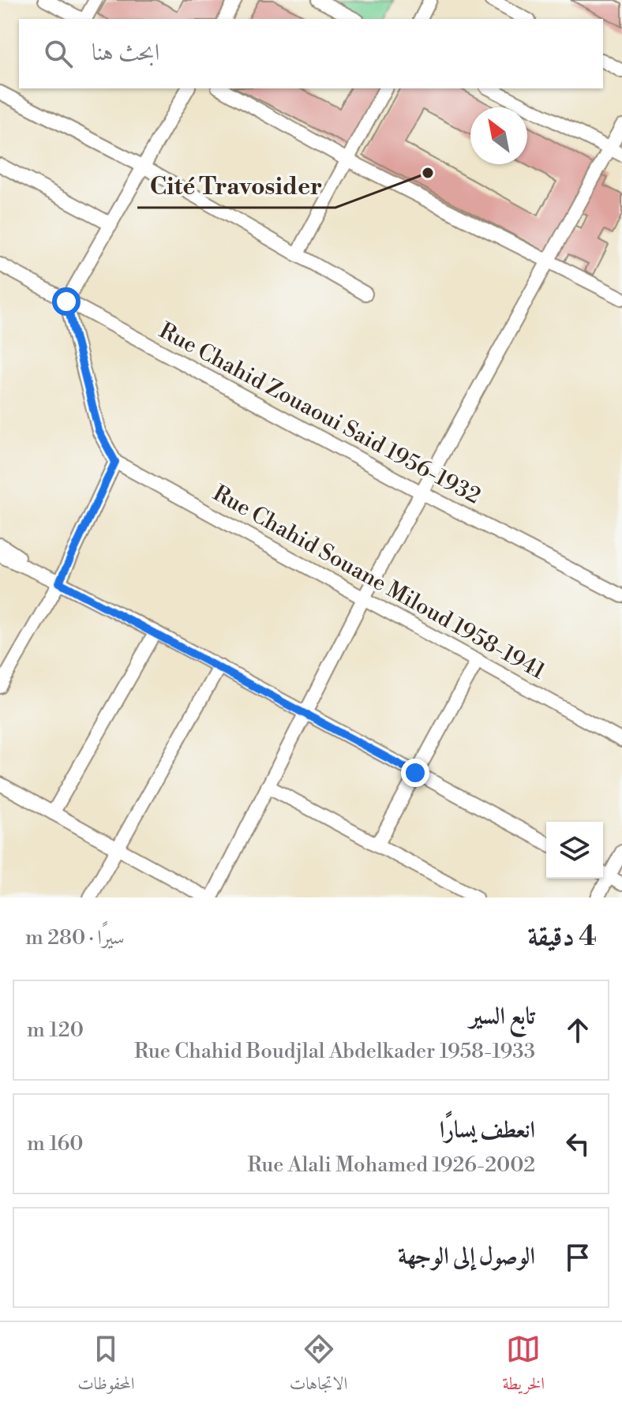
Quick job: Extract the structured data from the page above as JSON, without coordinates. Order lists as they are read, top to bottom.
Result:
{
  "streets": {
    "street": ["Rue Chahid Zouaoui Said 1956-1932", "Rue Chahid Souane Miloud 1958-1941"]
  },
  "places": ["Cité Travosider"],
  "north": "top left",
  "page": {
    "search": "ابحث هنا",
    "heading": ["4 دقيقة", "سيرًا · 280 m"],
    "list": [
      ["تابع السير", "Rue Chahid Boudjlal Abdelkader 1958-1933", "120 m"],
      ["انعطف يسارًا", "Rue Alali Mohamed 1926-2002", "160 m"],
      "الوصول إلى الوجهة"
    ],
    "nav": ["الخريطة", "الاتجاهات", "المحفوظات"]
  }
}
